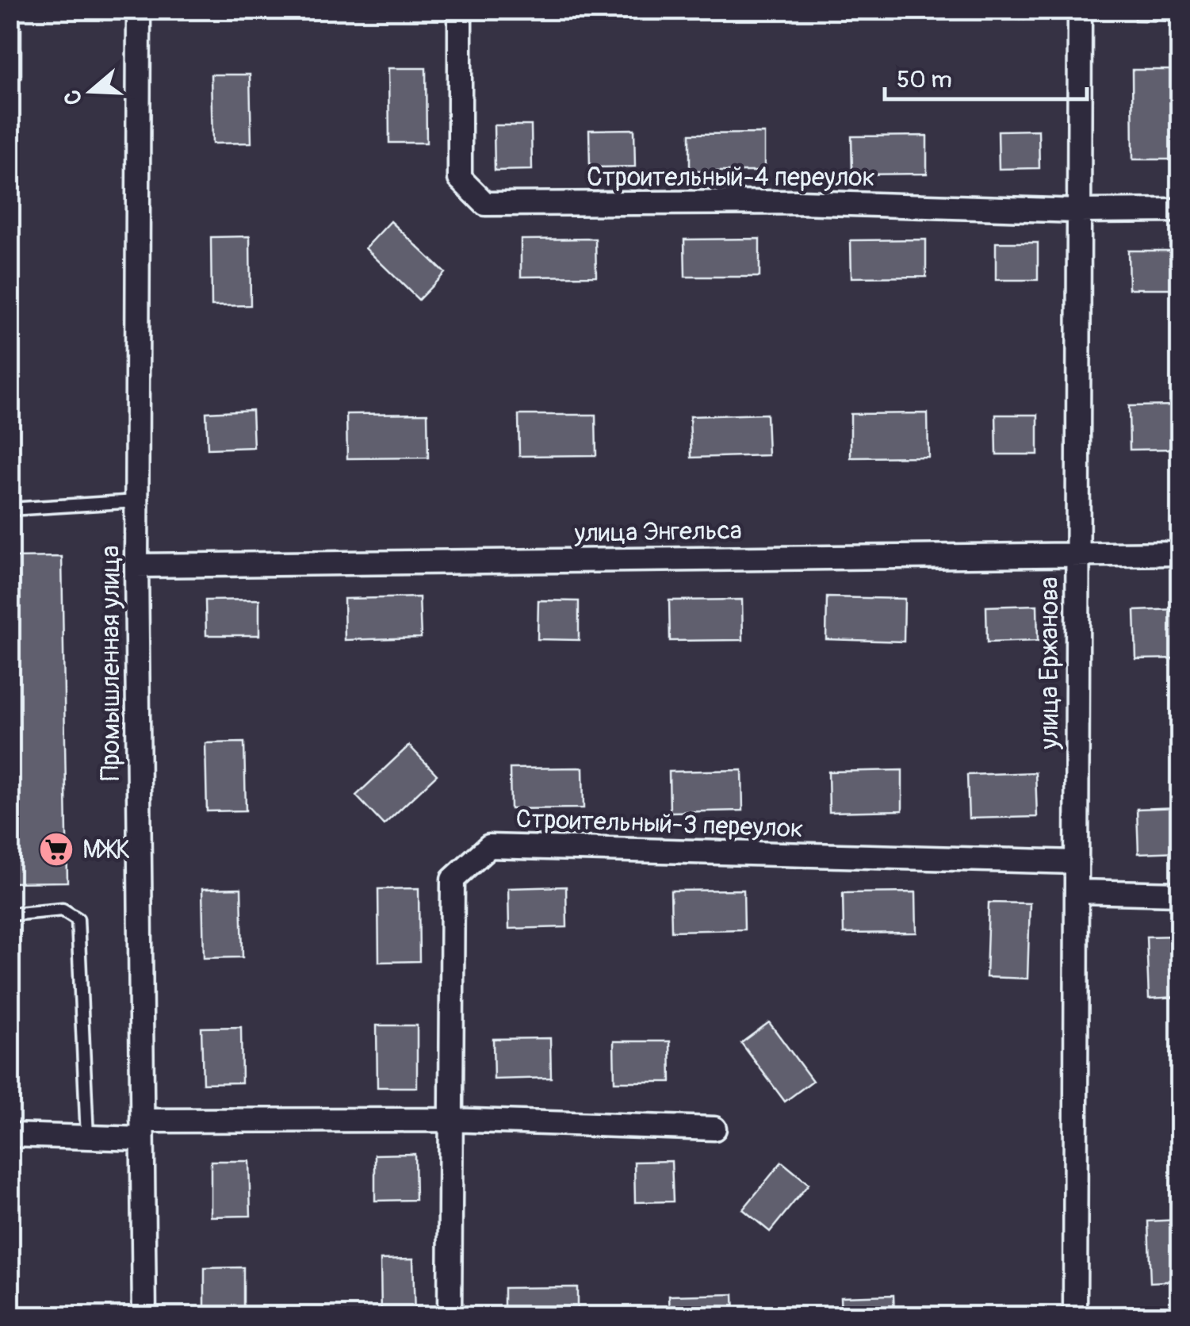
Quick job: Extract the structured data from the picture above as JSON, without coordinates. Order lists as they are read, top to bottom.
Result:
{
  "streets": {
    "street": [
      "Строительный-4 переулок",
      "улица Энгельса",
      "Промышленная улица",
      "улица Ержанова",
      "Строительный-3 переулок"
    ]
  },
  "crossings": [
    ["Строительный-4 переулок", "улица Ержанова"],
    ["улица Энгельса", "Промышленная улица"],
    ["улица Энгельса", "улица Ержанова"],
    ["улица Ержанова", "Строительный-3 переулок"]
  ],
  "places": {
    "supermarket": ["МЖК"]
  },
  "scale_bar": "50 m",
  "north": "left"
}
